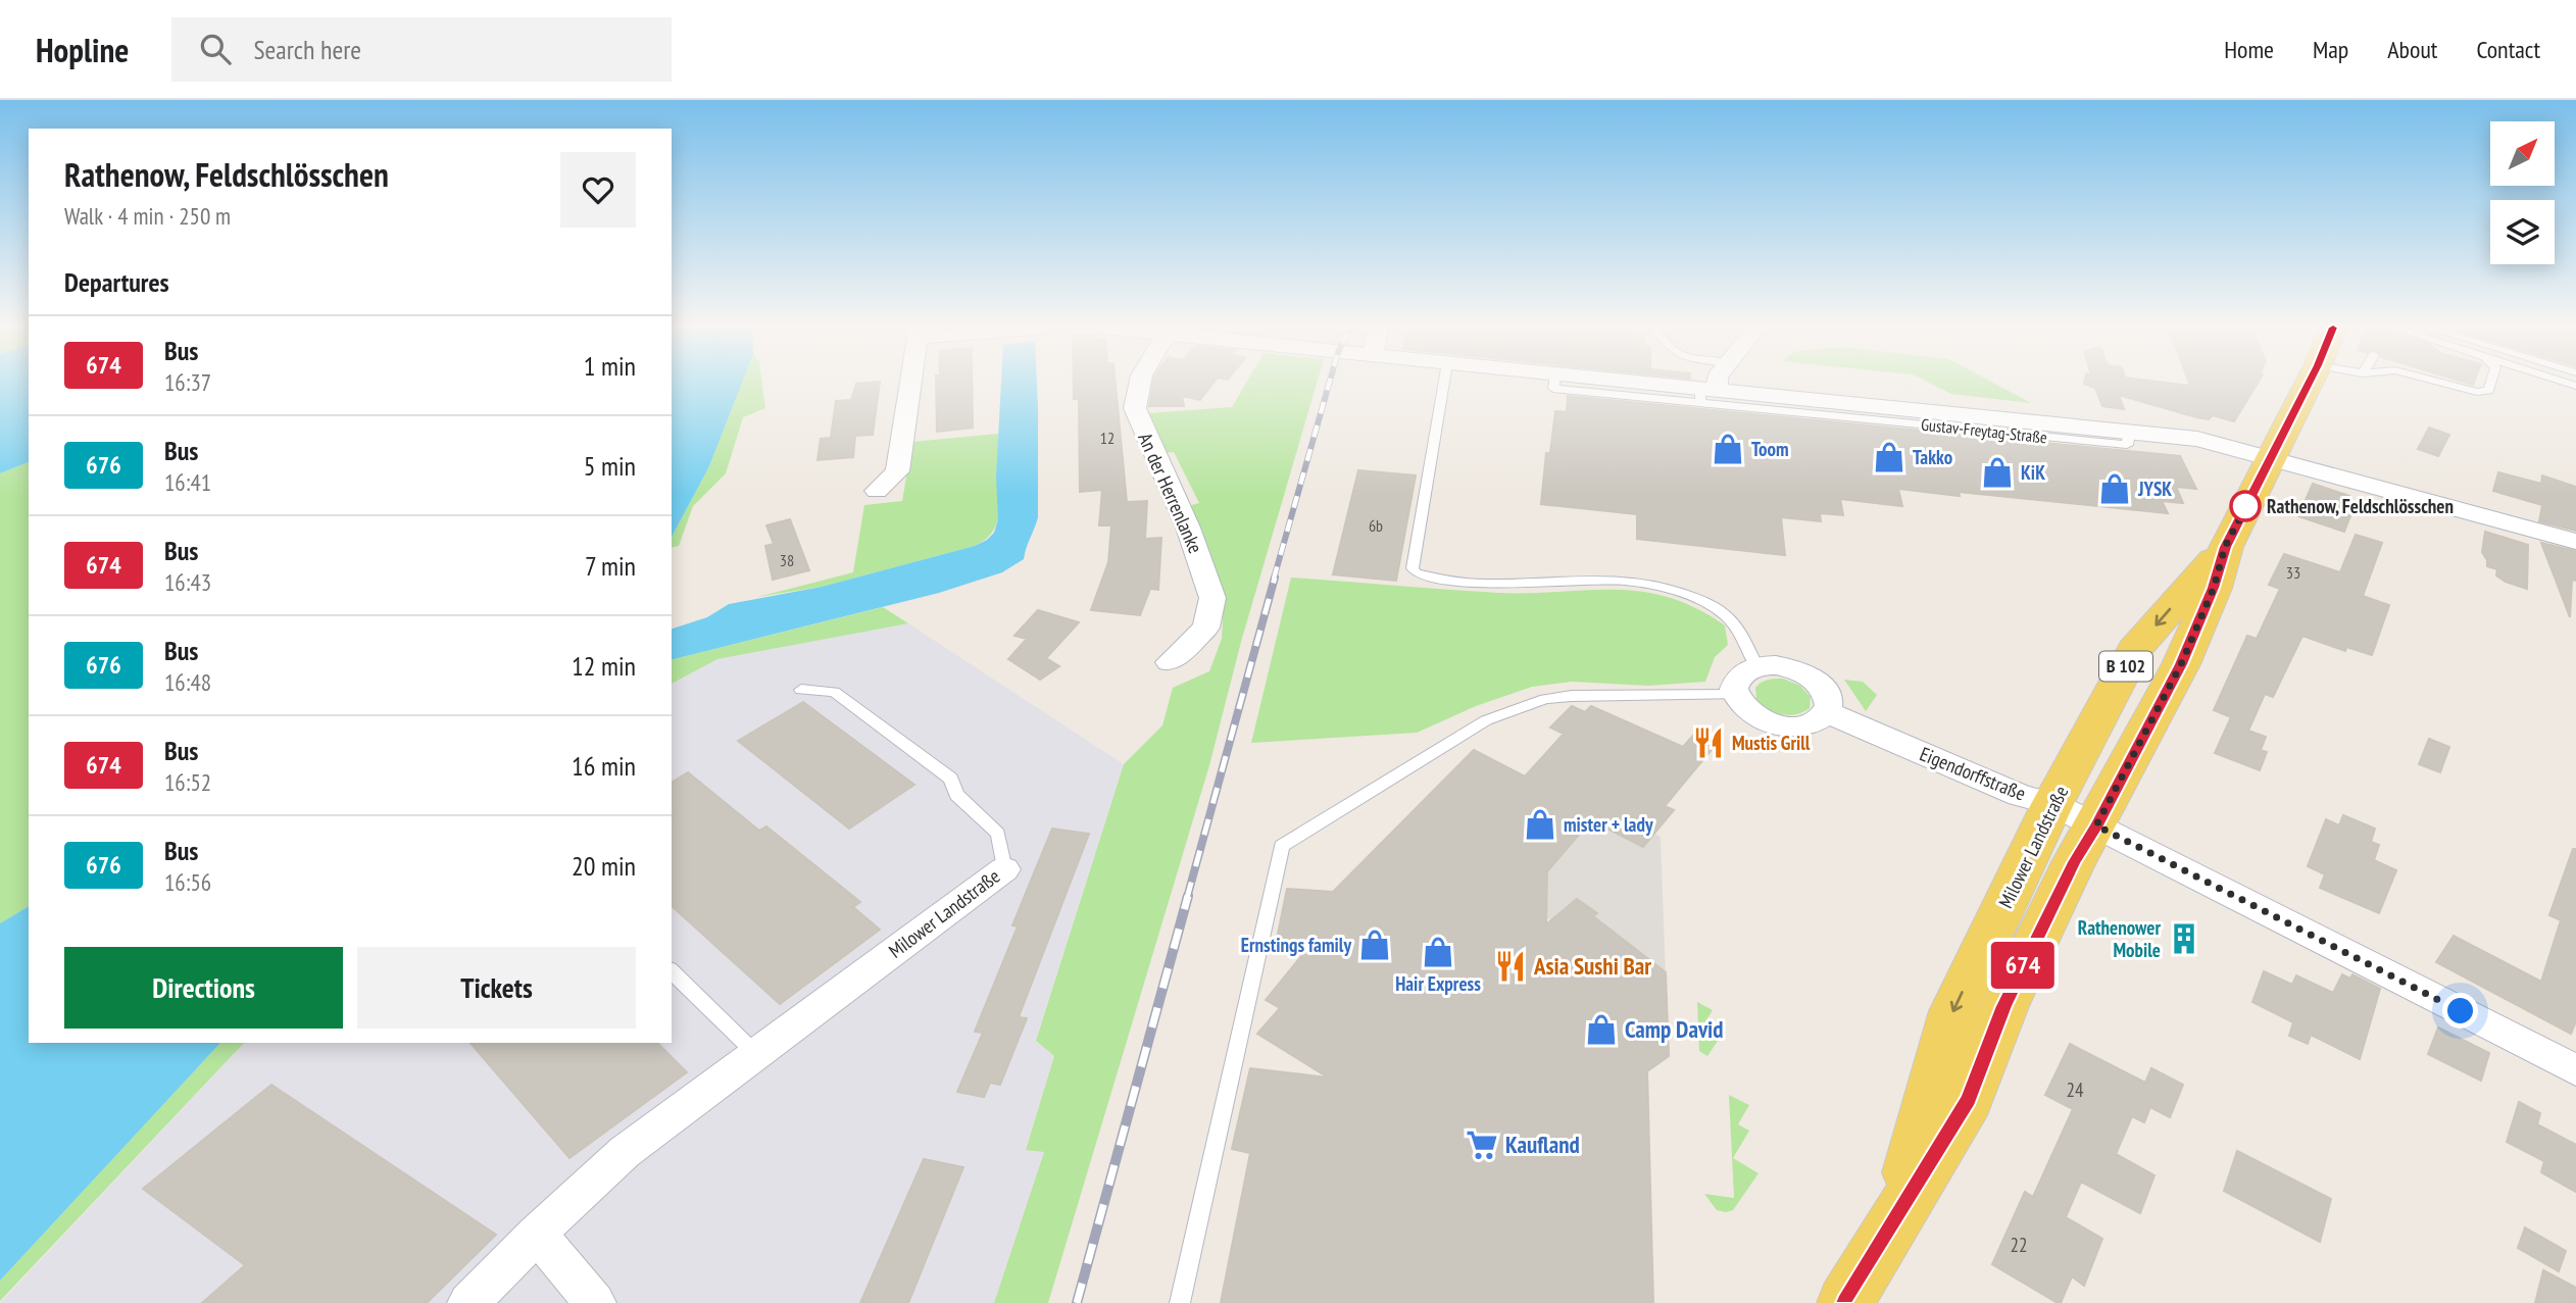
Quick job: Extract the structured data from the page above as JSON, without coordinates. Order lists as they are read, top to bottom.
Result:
{
  "streets": {
    "main road": ["B 102", "Milower Landstraße"],
    "street": ["Gustav-Freytag-Straße", "An der Herrenlanke", "Eigendorffstraße"]
  },
  "crossings": [
    ["Gustav-Freytag-Straße", "Milower Landstraße"],
    ["Eigendorffstraße", "Milower Landstraße"]
  ],
  "places": {
    "shop": [
      "Toom",
      "Takko",
      "KiK",
      "JYSK",
      "mister + lady",
      "Ernstings family",
      "Hair Express",
      "Camp David"
    ],
    "other": ["Rathenow, Feldschlösschen"],
    "restaurant": ["Mustis Grill", "Asia Sushi Bar"],
    "building": ["Rathenower Mobile"],
    "supermarket": ["Kaufland"]
  },
  "lines": ["bus line 674"],
  "house_numbers": [
    "12",
    "6b",
    "38",
    "33",
    "24",
    "22"
  ],
  "north": "top right",
  "page": {
    "header": "Hopline",
    "search": "Search here",
    "nav": [
      "Home",
      "Map",
      "About",
      "Contact"
    ],
    "on_map": "674",
    "heading": [
      ["Rathenow, Feldschlösschen", "Walk · 4 min · 250 m"],
      "Departures"
    ],
    "list": [
      {
        "mark": "674",
        "name": "Bus",
        "note": "16:37",
        "value": "1 min"
      },
      {
        "mark": "676",
        "name": "Bus",
        "note": "16:41",
        "value": "5 min"
      },
      {
        "mark": "674",
        "name": "Bus",
        "note": "16:43",
        "value": "7 min"
      },
      {
        "mark": "676",
        "name": "Bus",
        "note": "16:48",
        "value": "12 min"
      },
      {
        "mark": "674",
        "name": "Bus",
        "note": "16:52",
        "value": "16 min"
      },
      {
        "mark": "676",
        "name": "Bus",
        "note": "16:56",
        "value": "20 min"
      }
    ],
    "buttons": ["Directions", "Tickets"]
  }
}
